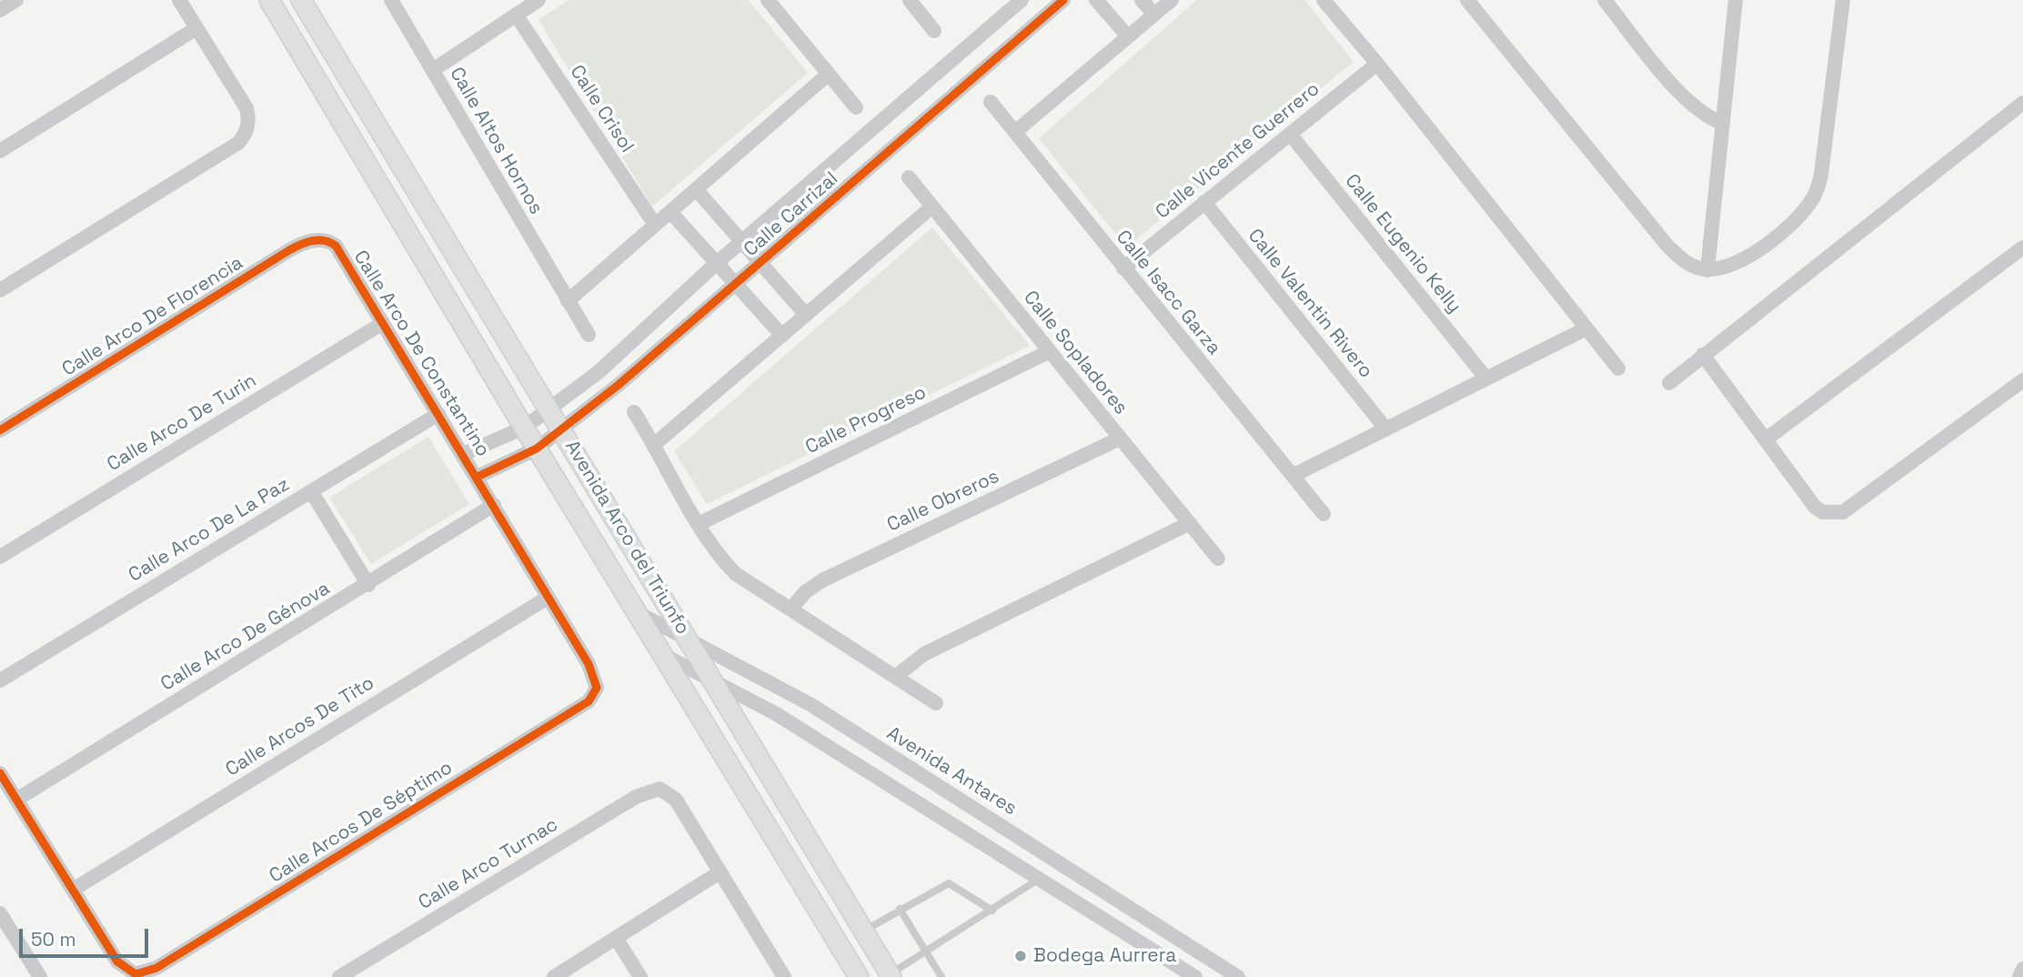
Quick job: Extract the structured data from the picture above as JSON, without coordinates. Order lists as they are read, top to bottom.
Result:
{
  "streets": {
    "street": [
      "Calle Crisol",
      "Calle Altos Hornos",
      "Calle Vicente Guerrero",
      "Calle Carrizal",
      "Calle Eugenio Kelly",
      "Calle Isacc Garza",
      "Calle Valentin Rivero",
      "Calle Arco De Florencia",
      "Calle Sopladores",
      "Calle Arco De Constantino",
      "Calle Progreso",
      "Calle Arco De Turin",
      "Calle Obreros",
      "Calle Arco De La Paz",
      "Avenida Arco del Triunfo",
      "Calle Arco De Génova",
      "Calle Arcos De Tito",
      "Avenida Antares",
      "Calle Arcos De Séptimo",
      "Calle Arco Turnac"
    ]
  },
  "crossings": [
    ["Calle Vicente Guerrero", "Calle Eugenio Kelly"],
    ["Calle Vicente Guerrero", "Calle Isacc Garza"],
    ["Calle Vicente Guerrero", "Calle Valentin Rivero"],
    ["Calle Carrizal", "Calle Arco De Constantino"],
    ["Calle Carrizal", "Avenida Arco del Triunfo"],
    ["Calle Arco De Florencia", "Calle Arco De Constantino"],
    ["Calle Sopladores", "Calle Progreso"],
    ["Calle Sopladores", "Calle Obreros"],
    ["Calle Arco De Constantino", "Calle Arco De Turin"],
    ["Calle Arco De Constantino", "Calle Arco De La Paz"],
    ["Calle Arco De Constantino", "Calle Arco De Génova"],
    ["Calle Arco De Constantino", "Calle Arcos De Tito"],
    ["Calle Arco De Constantino", "Calle Arcos De Séptimo"],
    ["Avenida Arco del Triunfo", "Avenida Antares"],
    ["Calle Arcos De Tito", "Calle Arcos De Séptimo"]
  ],
  "places": ["Bodega Aurrera"],
  "scale_bar": "50 m"
}
